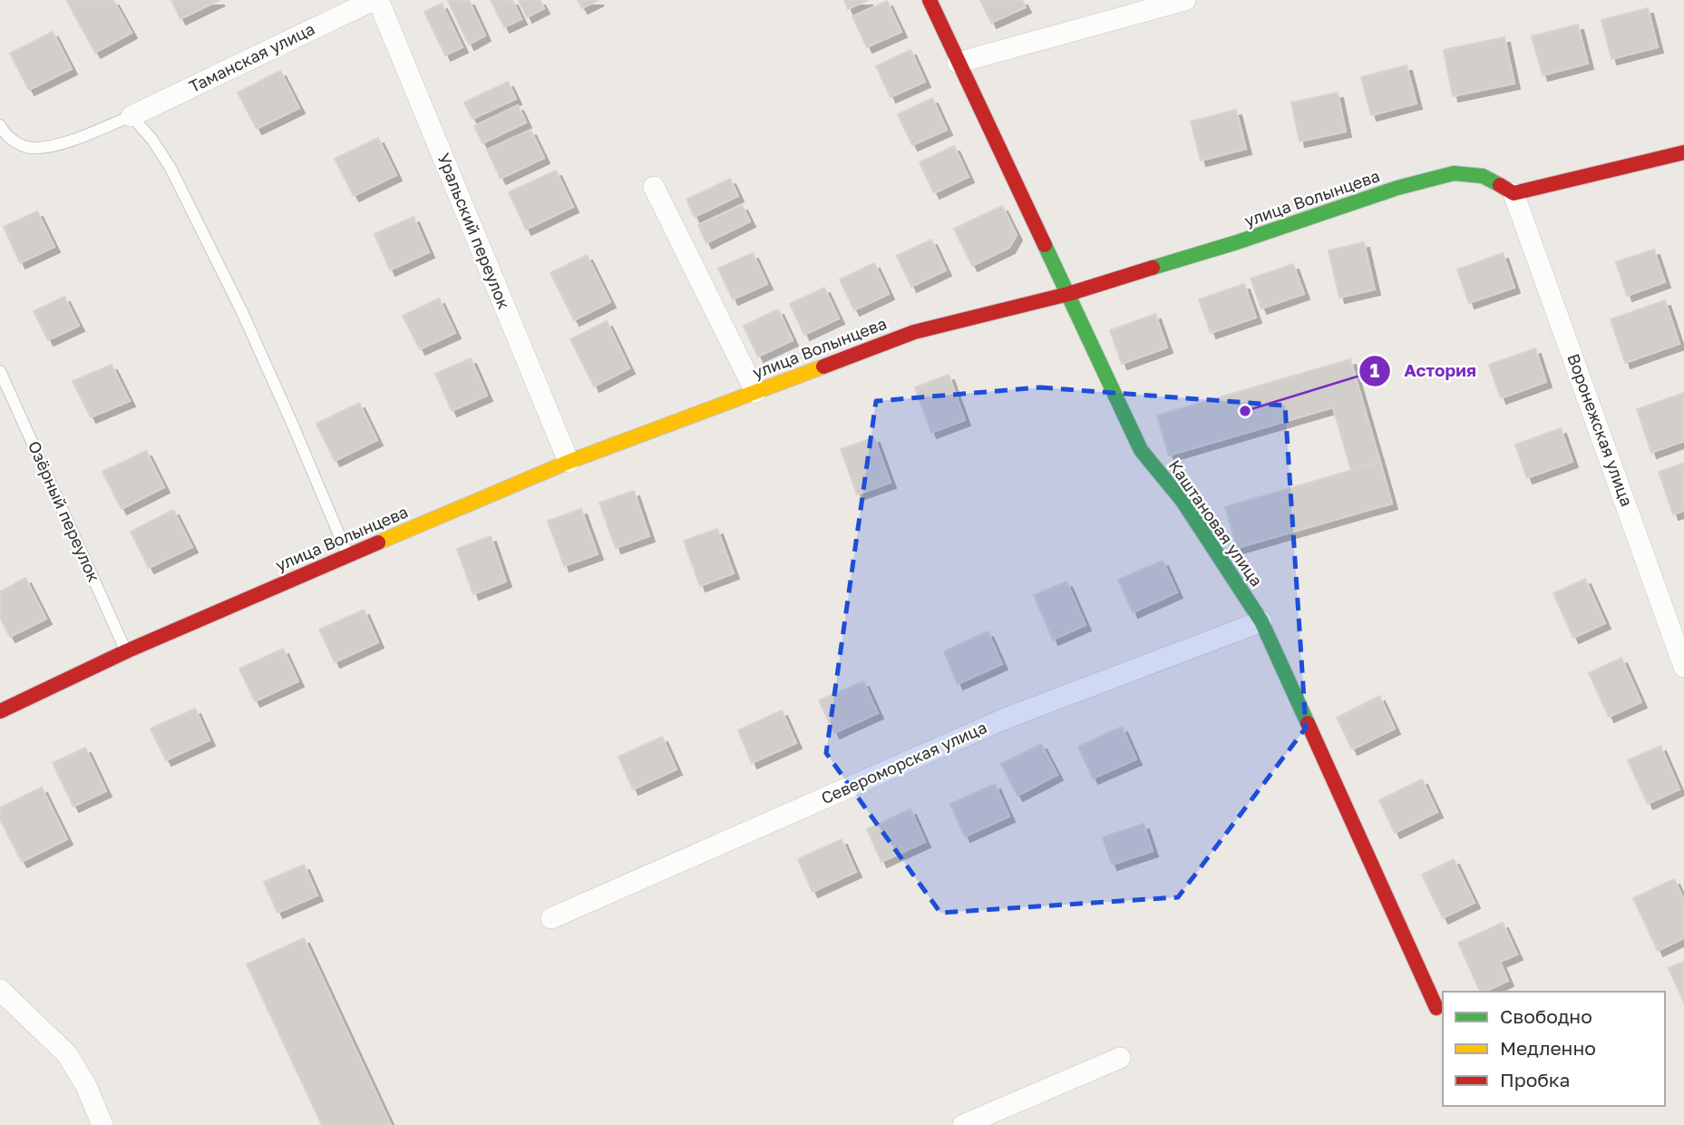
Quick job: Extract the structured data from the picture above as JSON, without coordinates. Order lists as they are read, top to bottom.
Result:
{
  "streets": {
    "street": [
      "Таманская улица",
      "улица Волынцева",
      "Уральский переулок",
      "Воронежская улица",
      "Каштановая улица",
      "Североморская улица"
    ],
    "lane": ["Озёрный переулок"]
  },
  "crossings": [
    ["Таманская улица", "Уральский переулок"],
    ["улица Волынцева", "Уральский переулок"],
    ["улица Волынцева", "Воронежская улица"],
    ["улица Волынцева", "Озёрный переулок"],
    ["улица Волынцева", "Каштановая улица"],
    ["Каштановая улица", "Североморская улица"]
  ],
  "places": ["Астория"],
  "legend": ["Свободно", "Медленно", "Пробка"]
}
